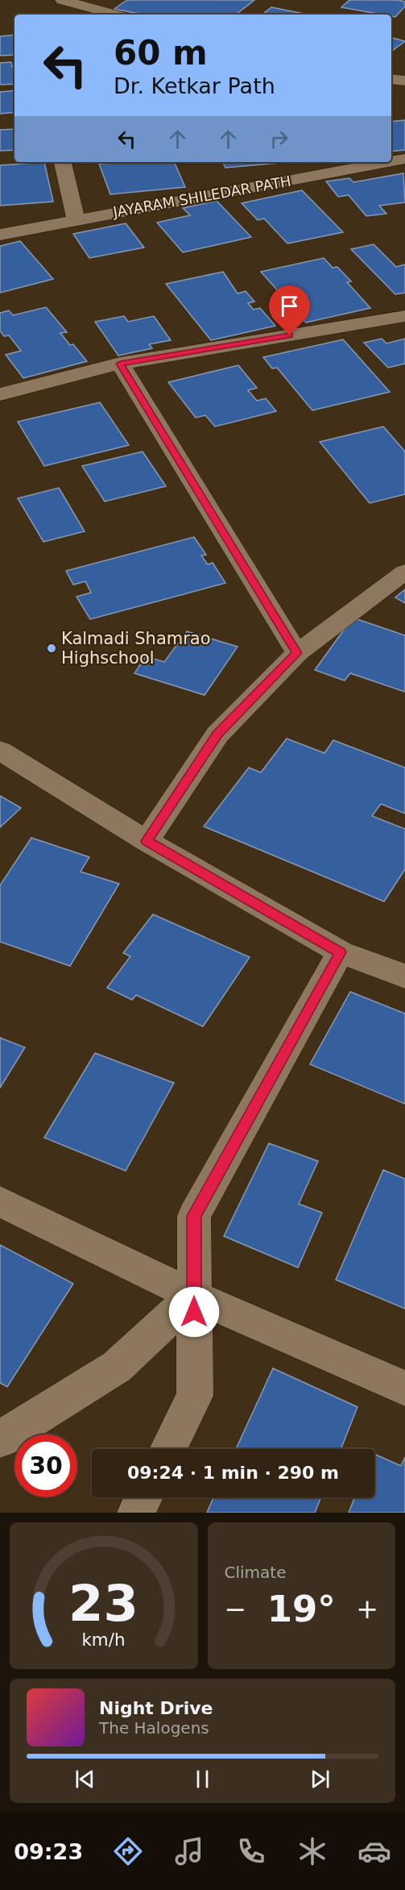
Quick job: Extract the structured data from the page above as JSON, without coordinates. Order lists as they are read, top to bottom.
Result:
{
  "streets": {
    "street": ["JAYARAM SHILEDAR PATH"]
  },
  "places": ["Kalmadi Shamrao Highschool"],
  "page": {
    "turn": ["60 m", "Dr. Ketkar Path"],
    "limit": "30",
    "trip": "09:24 · 1 min · 290 m",
    "tile": "Climate",
    "heat": ["−", "19°", "+"],
    "song": ["Night Drive", "The Halogens"],
    "tabs": "09:23",
    "gauge": ["23", "km/h"]
  }
}
